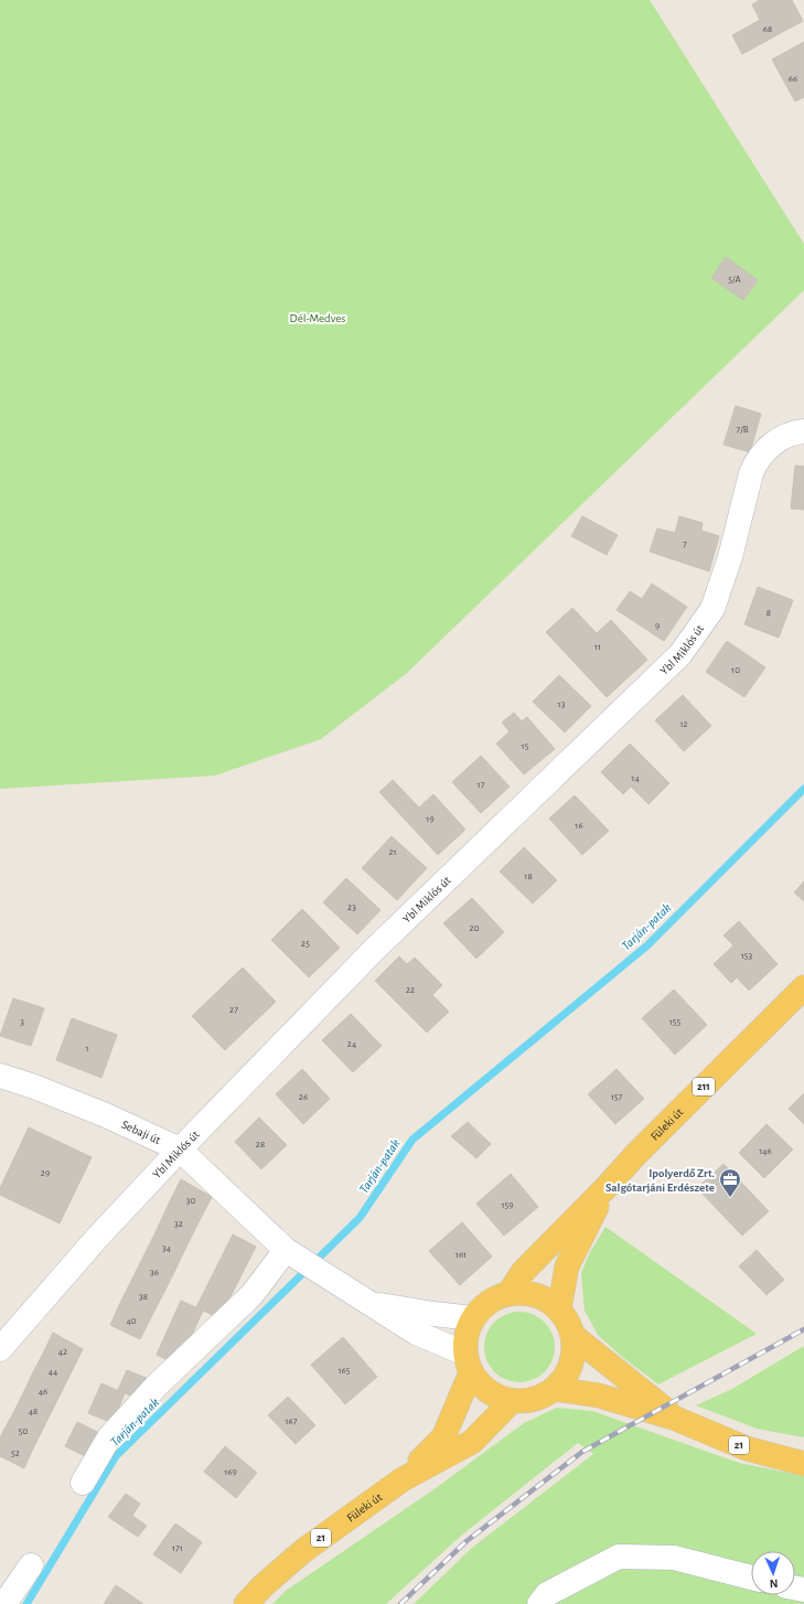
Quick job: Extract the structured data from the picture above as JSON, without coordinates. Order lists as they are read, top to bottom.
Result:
{
  "streets": {
    "main road": ["211", "Füleki út", "21"],
    "street": ["Ybl Miklós út", "Sebaji út"]
  },
  "crossings": [
    ["Ybl Miklós út", "Sebaji út"],
    ["Füleki út", "Sebaji út"],
    ["Füleki út", "21"],
    ["Sebaji út", "21"]
  ],
  "water": ["Tarján-patak"],
  "parks": ["Dél-Medves"],
  "places": {
    "office": ["Ipolyerdő Zrt. Salgótarjáni Erdészete"]
  },
  "house_numbers": [
    "68",
    "66",
    "5/A",
    "7/B",
    "7",
    "8",
    "9",
    "11",
    "10",
    "13",
    "12",
    "15",
    "14",
    "17",
    "19",
    "16",
    "21",
    "18",
    "23",
    "20",
    "25",
    "153",
    "22",
    "27",
    "3",
    "155",
    "24",
    "1",
    "26",
    "157",
    "28",
    "146",
    "29",
    "30",
    "159",
    "32",
    "34",
    "161",
    "36",
    "38",
    "40",
    "42",
    "165",
    "44",
    "46",
    "48",
    "167",
    "50",
    "52",
    "169",
    "171"
  ],
  "north": "bottom"
}
